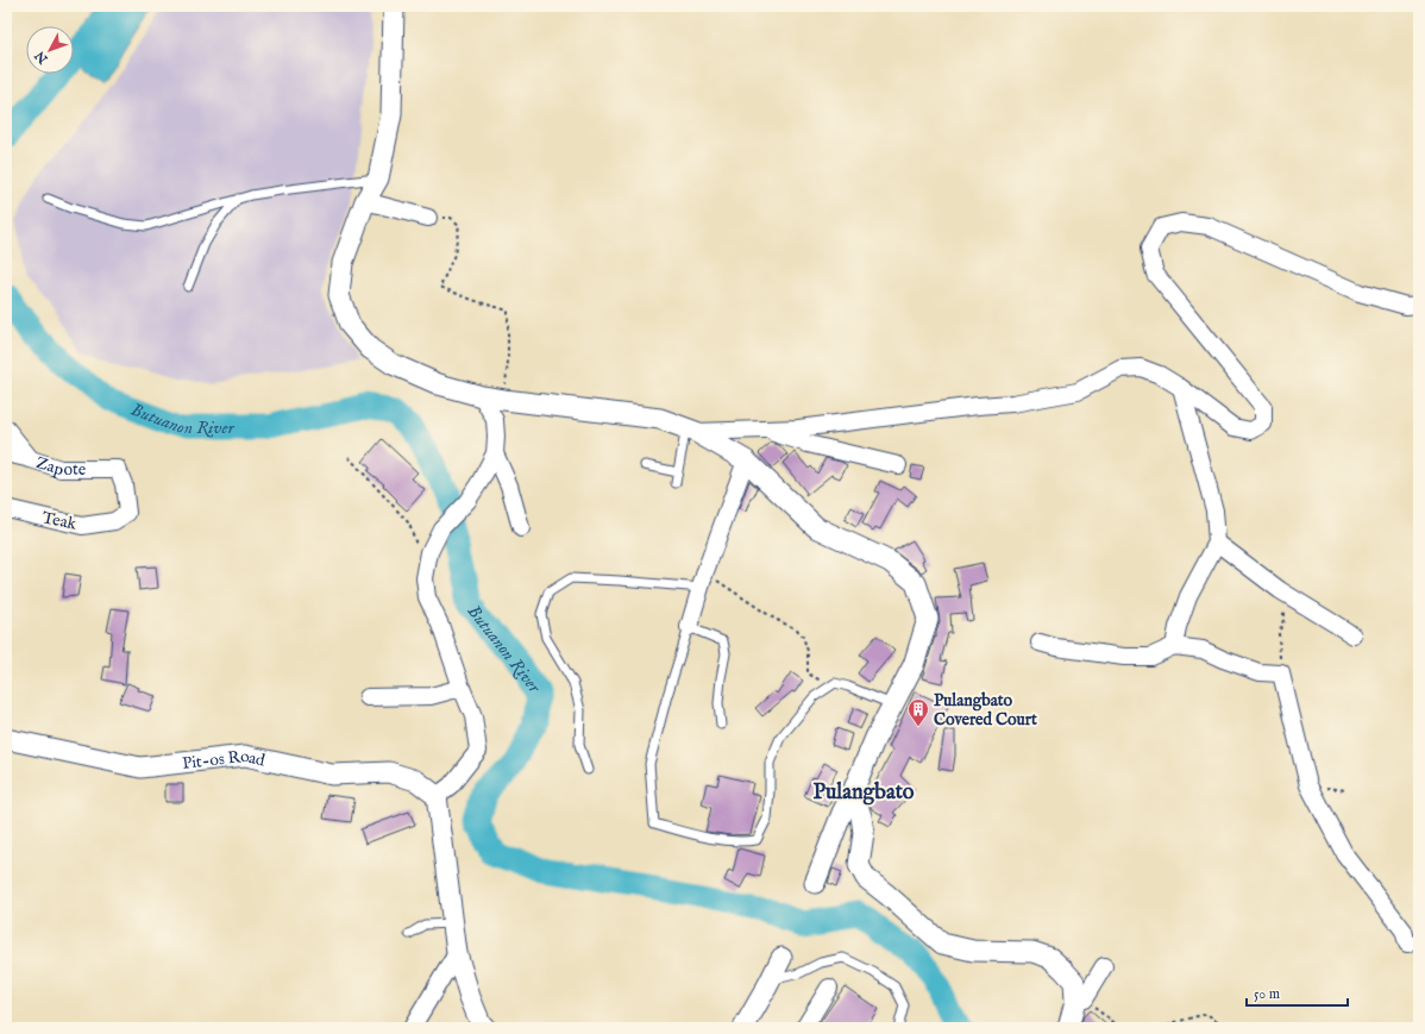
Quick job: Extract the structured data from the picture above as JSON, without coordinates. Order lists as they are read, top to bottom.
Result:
{
  "streets": {
    "street": ["Zapote", "Teak", "Pit-os Road"]
  },
  "crossings": [
    ["Zapote", "Teak"]
  ],
  "districts": ["Pulangbato"],
  "water": ["Butuanon River"],
  "places": {
    "building": ["Pulangbato Covered Court"]
  },
  "scale_bar": "50 m",
  "north": "bottom left"
}
